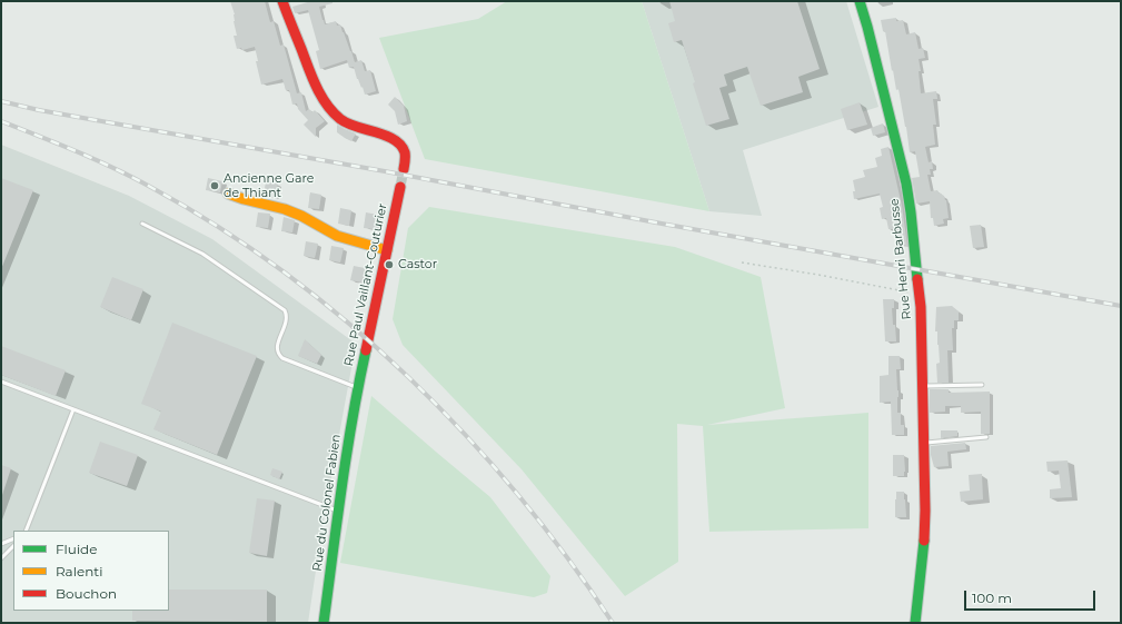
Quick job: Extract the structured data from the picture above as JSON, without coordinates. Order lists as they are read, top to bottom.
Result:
{
  "streets": {
    "street": ["Rue Henri Barbusse", "Rue Paul Vaillant-Couturier", "Rue du Colonel Fabien"]
  },
  "crossings": [
    ["Rue Paul Vaillant-Couturier", "Rue du Colonel Fabien"]
  ],
  "places": ["Ancienne Gare de Thiant", "Castor"],
  "legend": ["Fluide", "Ralenti", "Bouchon"],
  "scale_bar": "100 m"
}
